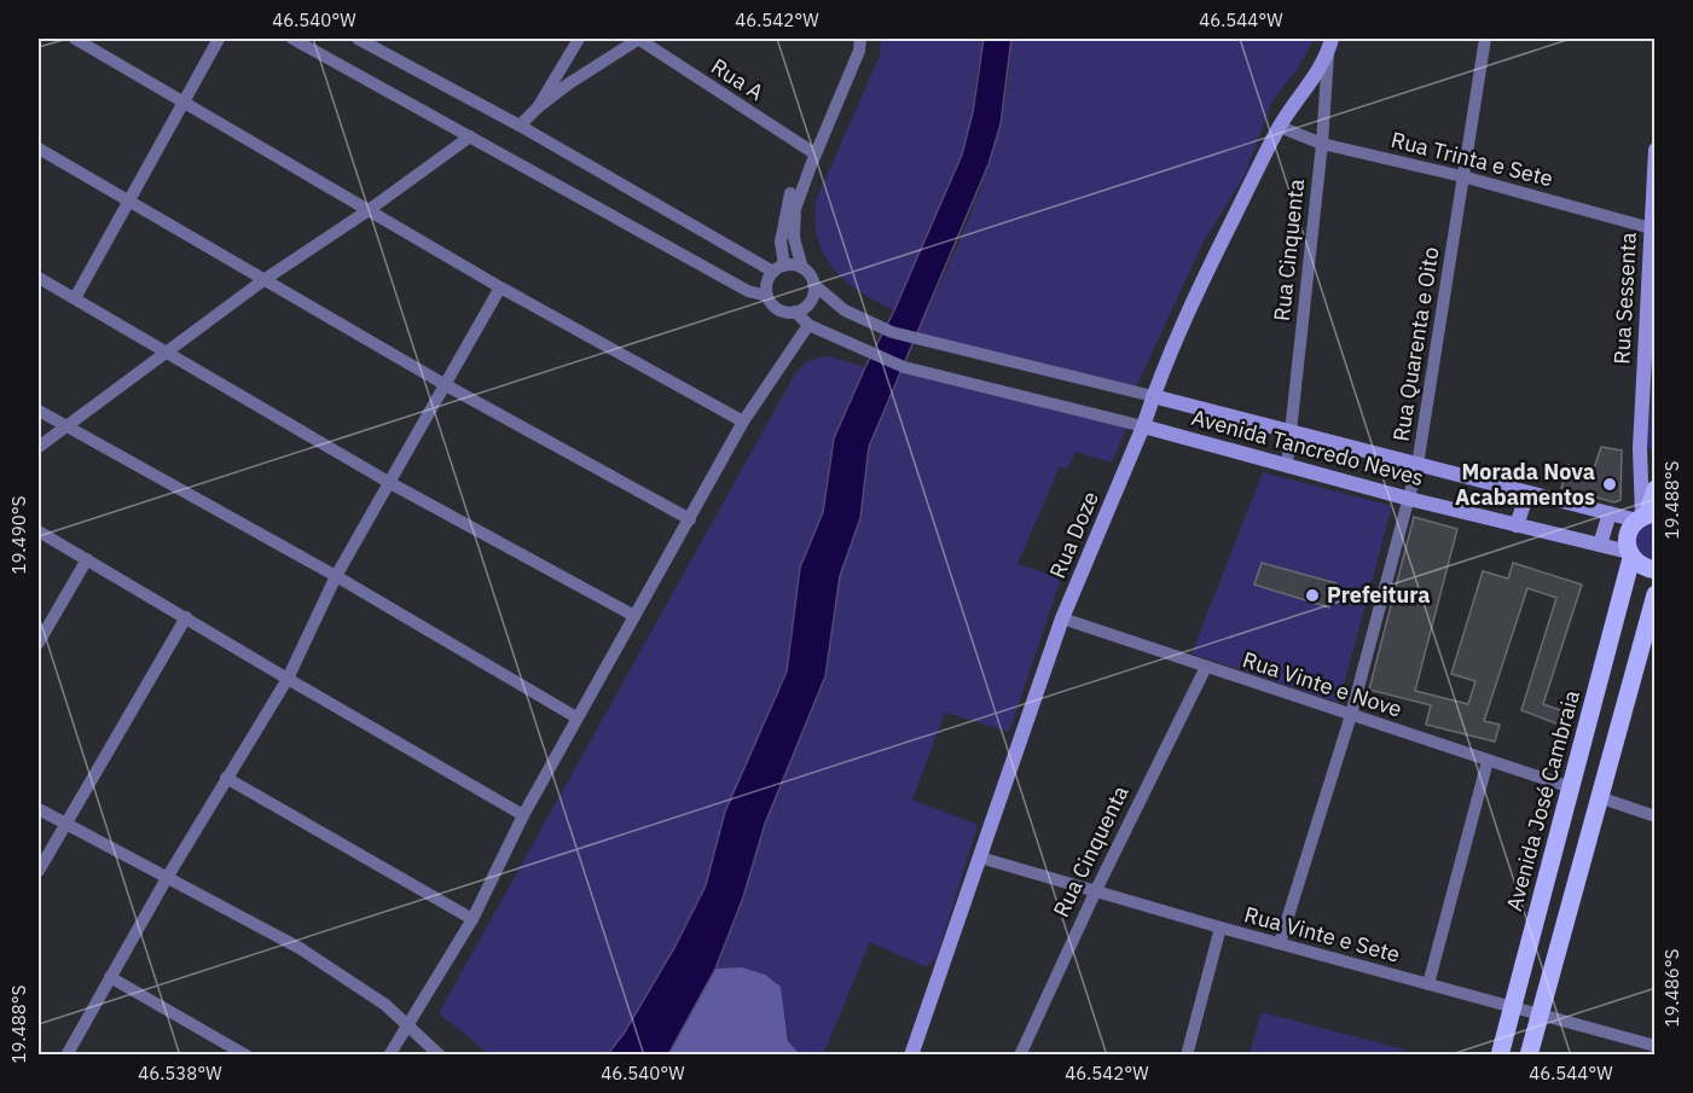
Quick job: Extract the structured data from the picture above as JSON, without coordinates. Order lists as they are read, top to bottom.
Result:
{
  "streets": {
    "main road": ["Avenida José Cambraia"],
    "street": [
      "Rua A",
      "Rua Trinta e Sete",
      "Rua Cinquenta",
      "Rua Sessenta",
      "Rua Quarenta e Oito",
      "Avenida Tancredo Neves",
      "Rua Doze",
      "Rua Vinte e Nove",
      "Rua Vinte e Sete"
    ]
  },
  "crossings": [
    ["Rua Trinta e Sete", "Rua Cinquenta"],
    ["Rua Trinta e Sete", "Rua Sessenta"],
    ["Rua Trinta e Sete", "Rua Quarenta e Oito"],
    ["Rua Trinta e Sete", "Rua Doze"],
    ["Rua Cinquenta", "Avenida Tancredo Neves"],
    ["Rua Cinquenta", "Rua Doze"],
    ["Rua Cinquenta", "Rua Vinte e Nove"],
    ["Rua Cinquenta", "Rua Vinte e Sete"],
    ["Rua Sessenta", "Avenida Tancredo Neves"],
    ["Rua Sessenta", "Avenida José Cambraia"],
    ["Rua Quarenta e Oito", "Avenida Tancredo Neves"],
    ["Rua Quarenta e Oito", "Rua Vinte e Nove"],
    ["Rua Quarenta e Oito", "Rua Vinte e Sete"],
    ["Avenida Tancredo Neves", "Rua Doze"],
    ["Avenida Tancredo Neves", "Avenida José Cambraia"],
    ["Rua Doze", "Rua Vinte e Nove"],
    ["Rua Doze", "Rua Vinte e Sete"],
    ["Rua Vinte e Nove", "Avenida José Cambraia"],
    ["Avenida José Cambraia", "Rua Vinte e Sete"]
  ],
  "places": ["Morada Nova Acabamentos", "Prefeitura"],
  "coordinates": [
    "46.540°W",
    "46.542°W",
    "46.544°W",
    "19.488°S",
    "19.490°S",
    "19.486°S",
    "46.538°W"
  ]
}
